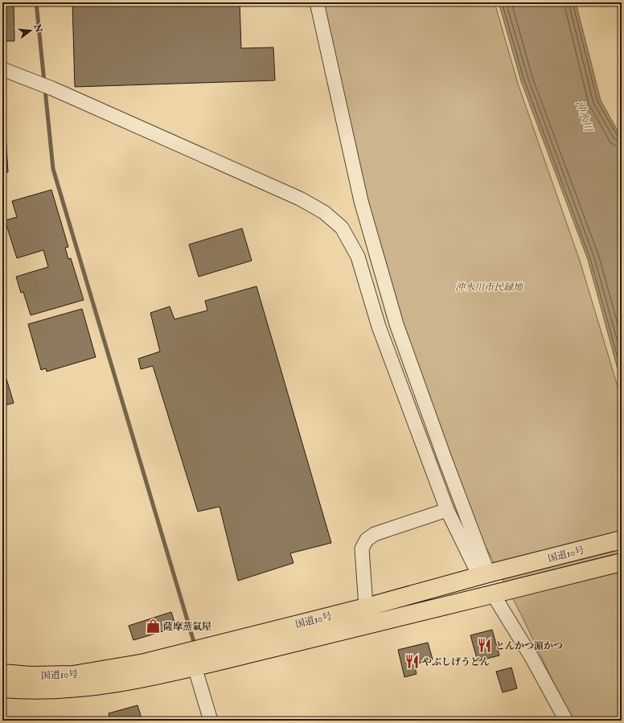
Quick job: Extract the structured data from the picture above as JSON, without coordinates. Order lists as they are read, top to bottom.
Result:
{
  "streets": {
    "highway": ["国道10号"]
  },
  "water": ["沖水川"],
  "parks": ["沖水川市民緑地"],
  "places": {
    "shop": ["薩摩蒸氣屋"],
    "restaurant": ["とんかつ濵かつ", "やぶしげうどん"]
  },
  "north": "right"
}
